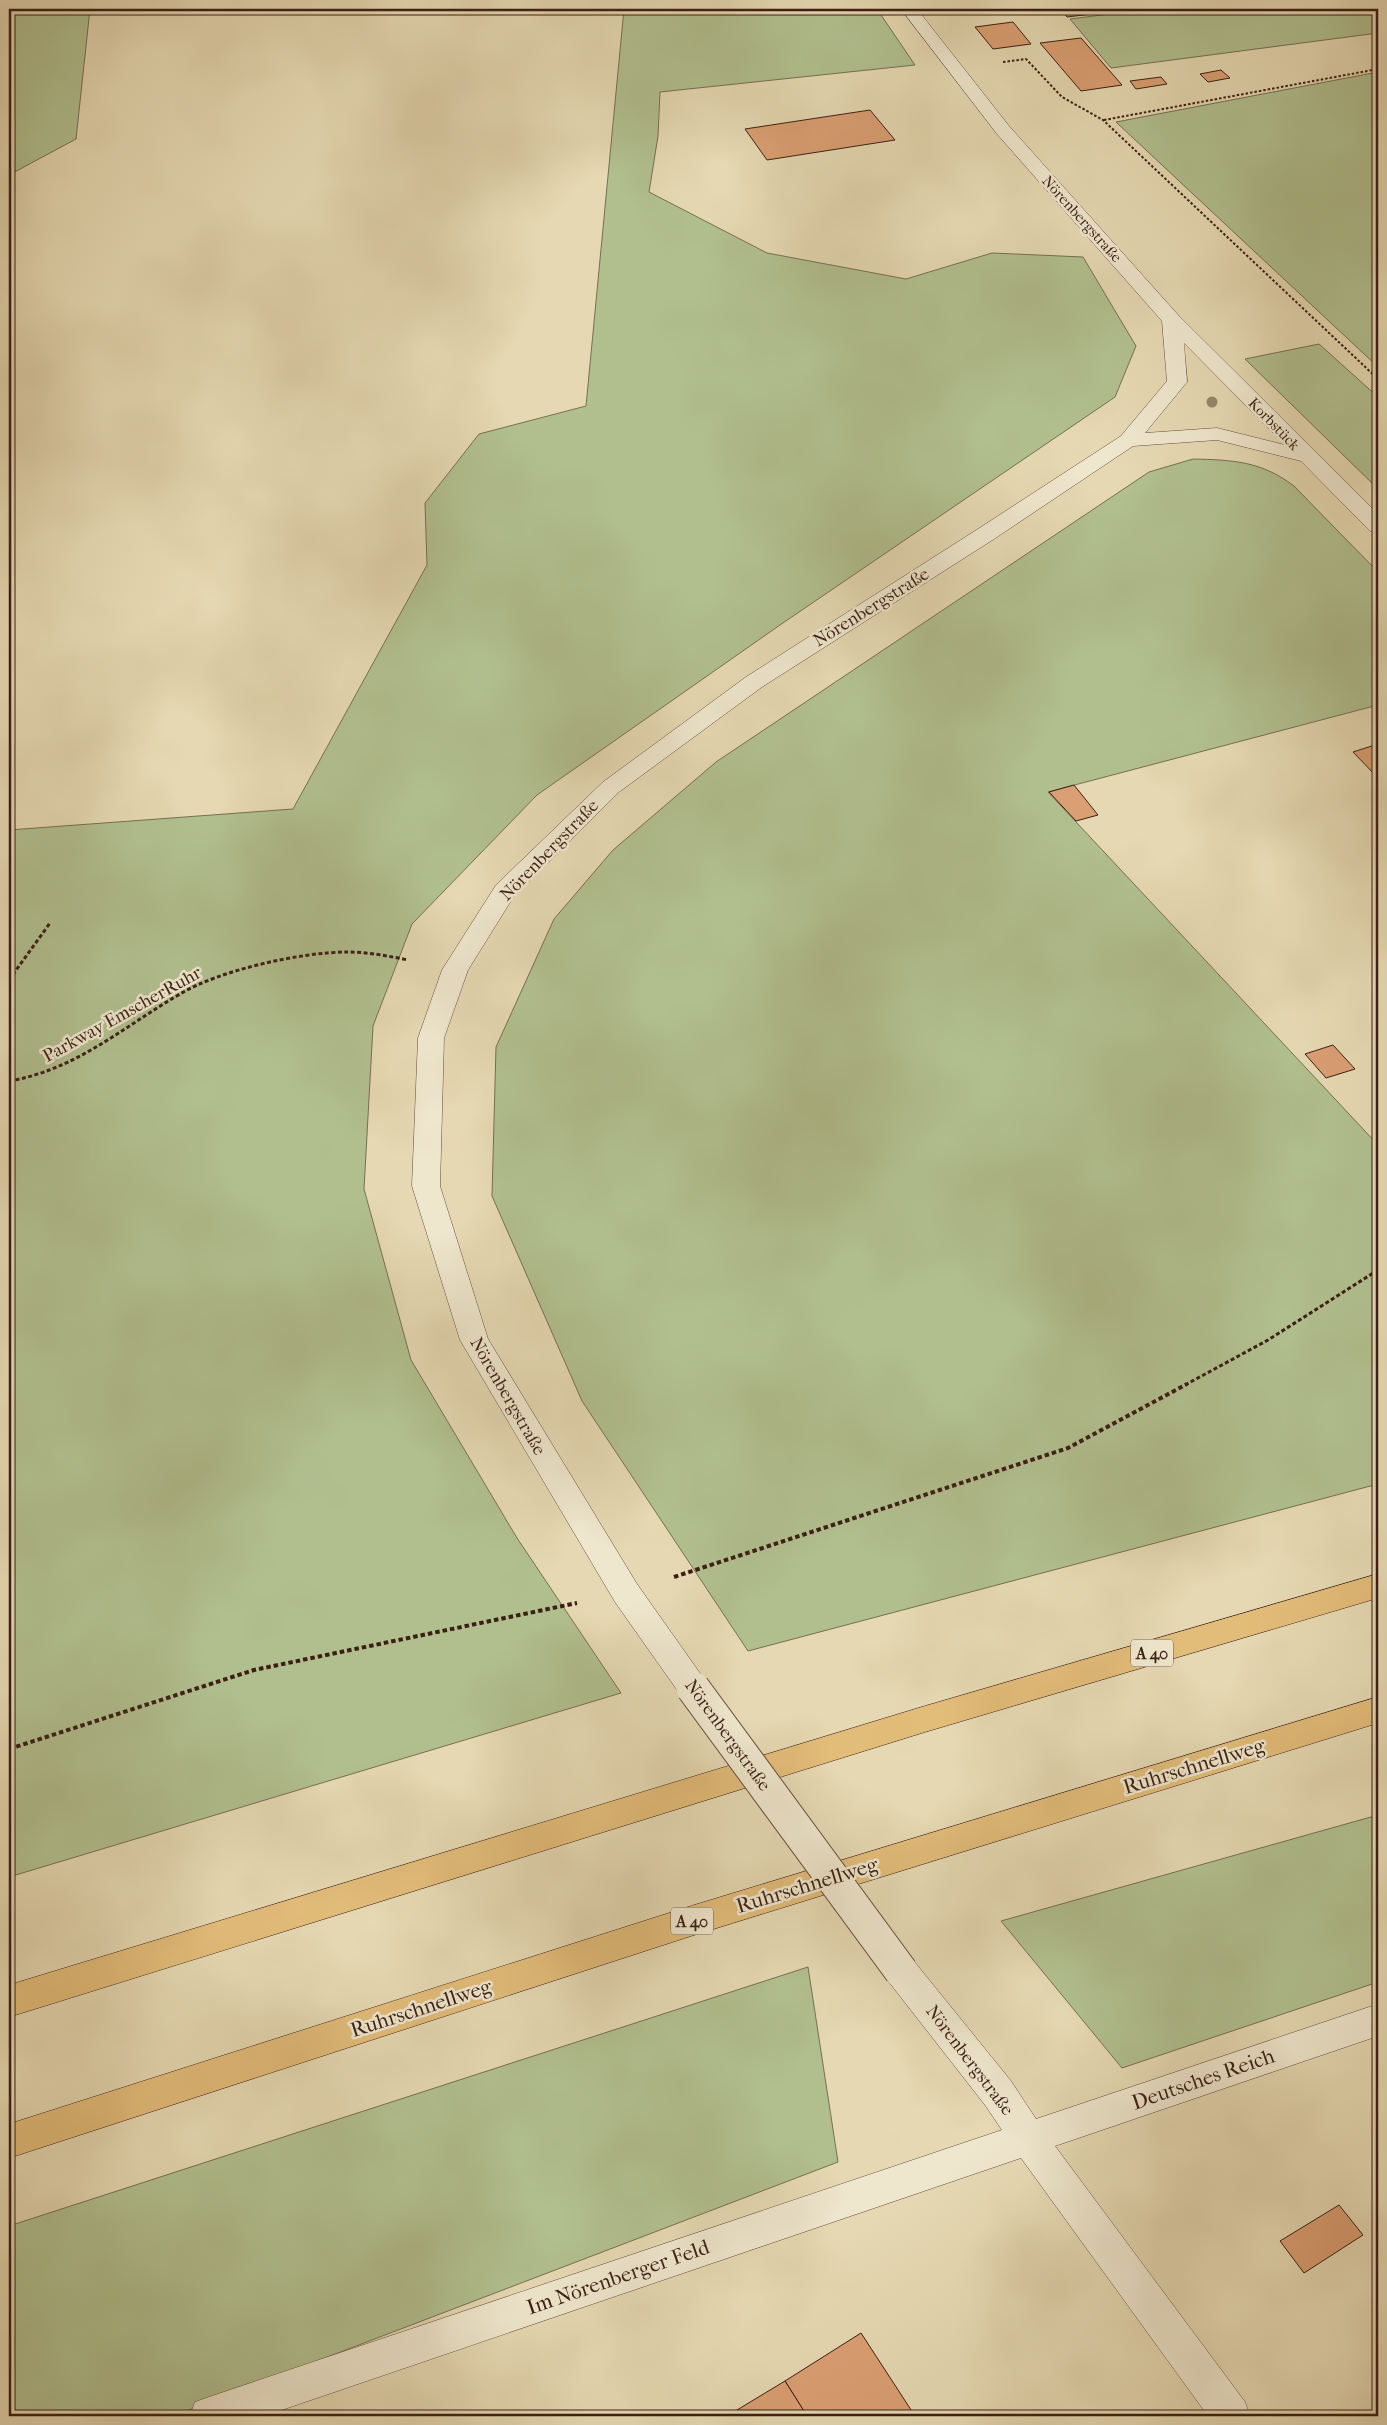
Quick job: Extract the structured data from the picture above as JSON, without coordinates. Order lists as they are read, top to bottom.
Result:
{
  "streets": {
    "highway": ["A 40", "Ruhrschnellweg"],
    "street": [
      "Nörenbergstraße",
      "Korbstück",
      "Deutsches Reich",
      "Im Nörenberger Feld"
    ],
    "path": ["Parkway EmscherRuhr"]
  },
  "crossings": [
    ["Nörenbergstraße", "Korbstück"],
    ["Nörenbergstraße", "Parkway EmscherRuhr"],
    ["Nörenbergstraße", "Deutsches Reich"],
    ["Nörenbergstraße", "Im Nörenberger Feld"],
    ["Deutsches Reich", "Im Nörenberger Feld"]
  ]
}
